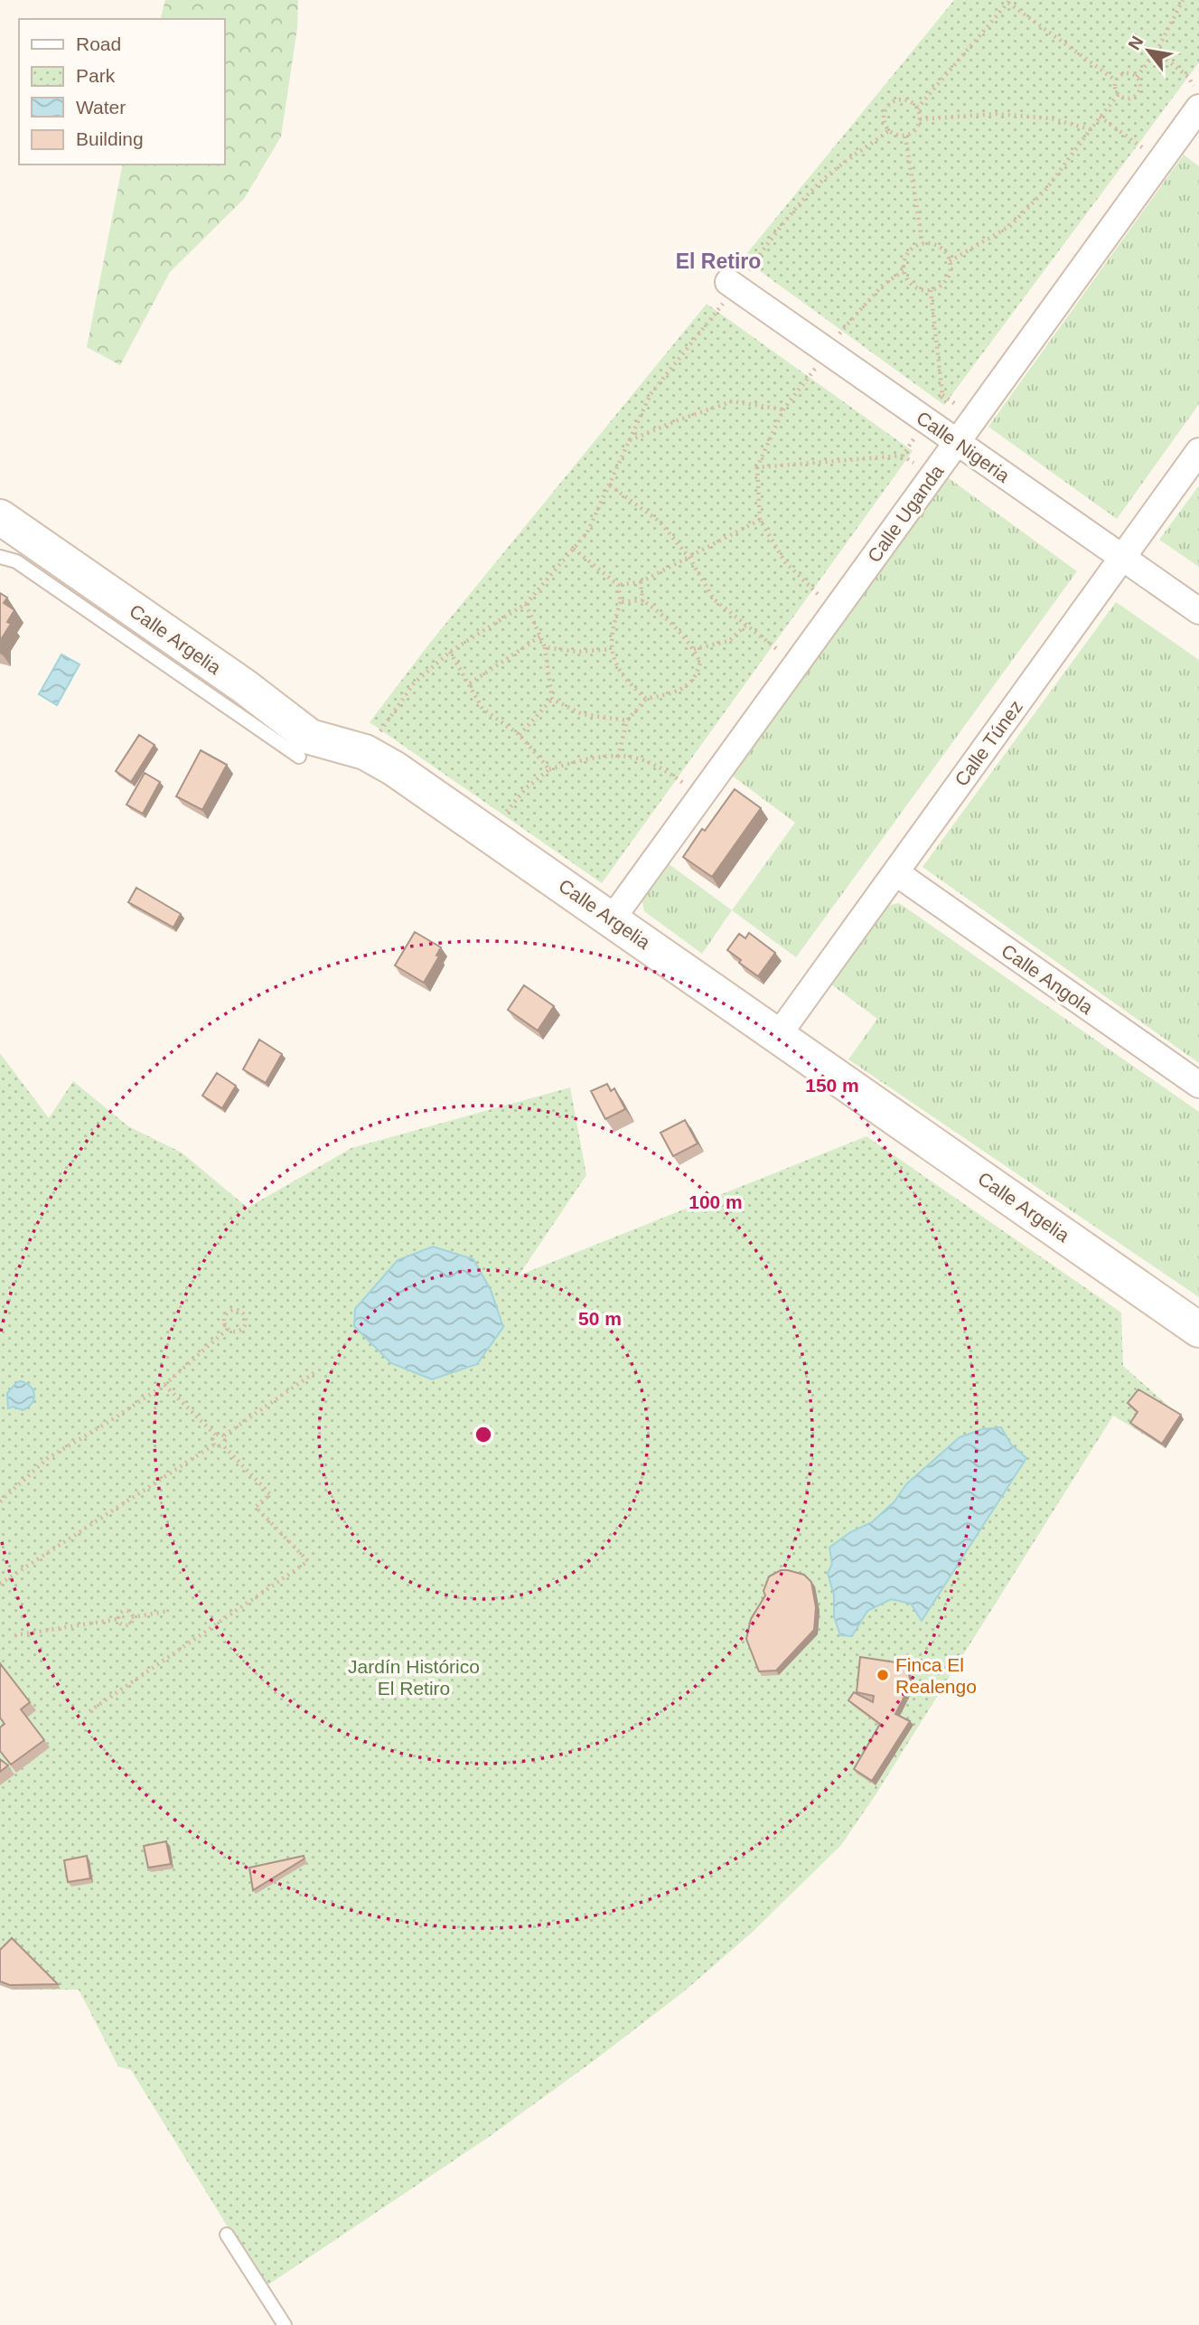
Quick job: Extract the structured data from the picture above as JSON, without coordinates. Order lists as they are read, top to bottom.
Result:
{
  "streets": {
    "street": [
      "Calle Nigeria",
      "Calle Uganda",
      "Calle Argelia",
      "Calle Túnez",
      "Calle Angola"
    ]
  },
  "crossings": [
    ["Calle Nigeria", "Calle Uganda"],
    ["Calle Nigeria", "Calle Túnez"],
    ["Calle Uganda", "Calle Argelia"],
    ["Calle Argelia", "Calle Túnez"],
    ["Calle Túnez", "Calle Angola"]
  ],
  "districts": ["El Retiro"],
  "parks": ["Jardín Histórico El Retiro"],
  "places": ["Finca El Realengo"],
  "legend": [
    "Road",
    "Park",
    "Water",
    "Building"
  ],
  "north": "top left",
  "rings": ["150 m", "100 m", "50 m"]
}
